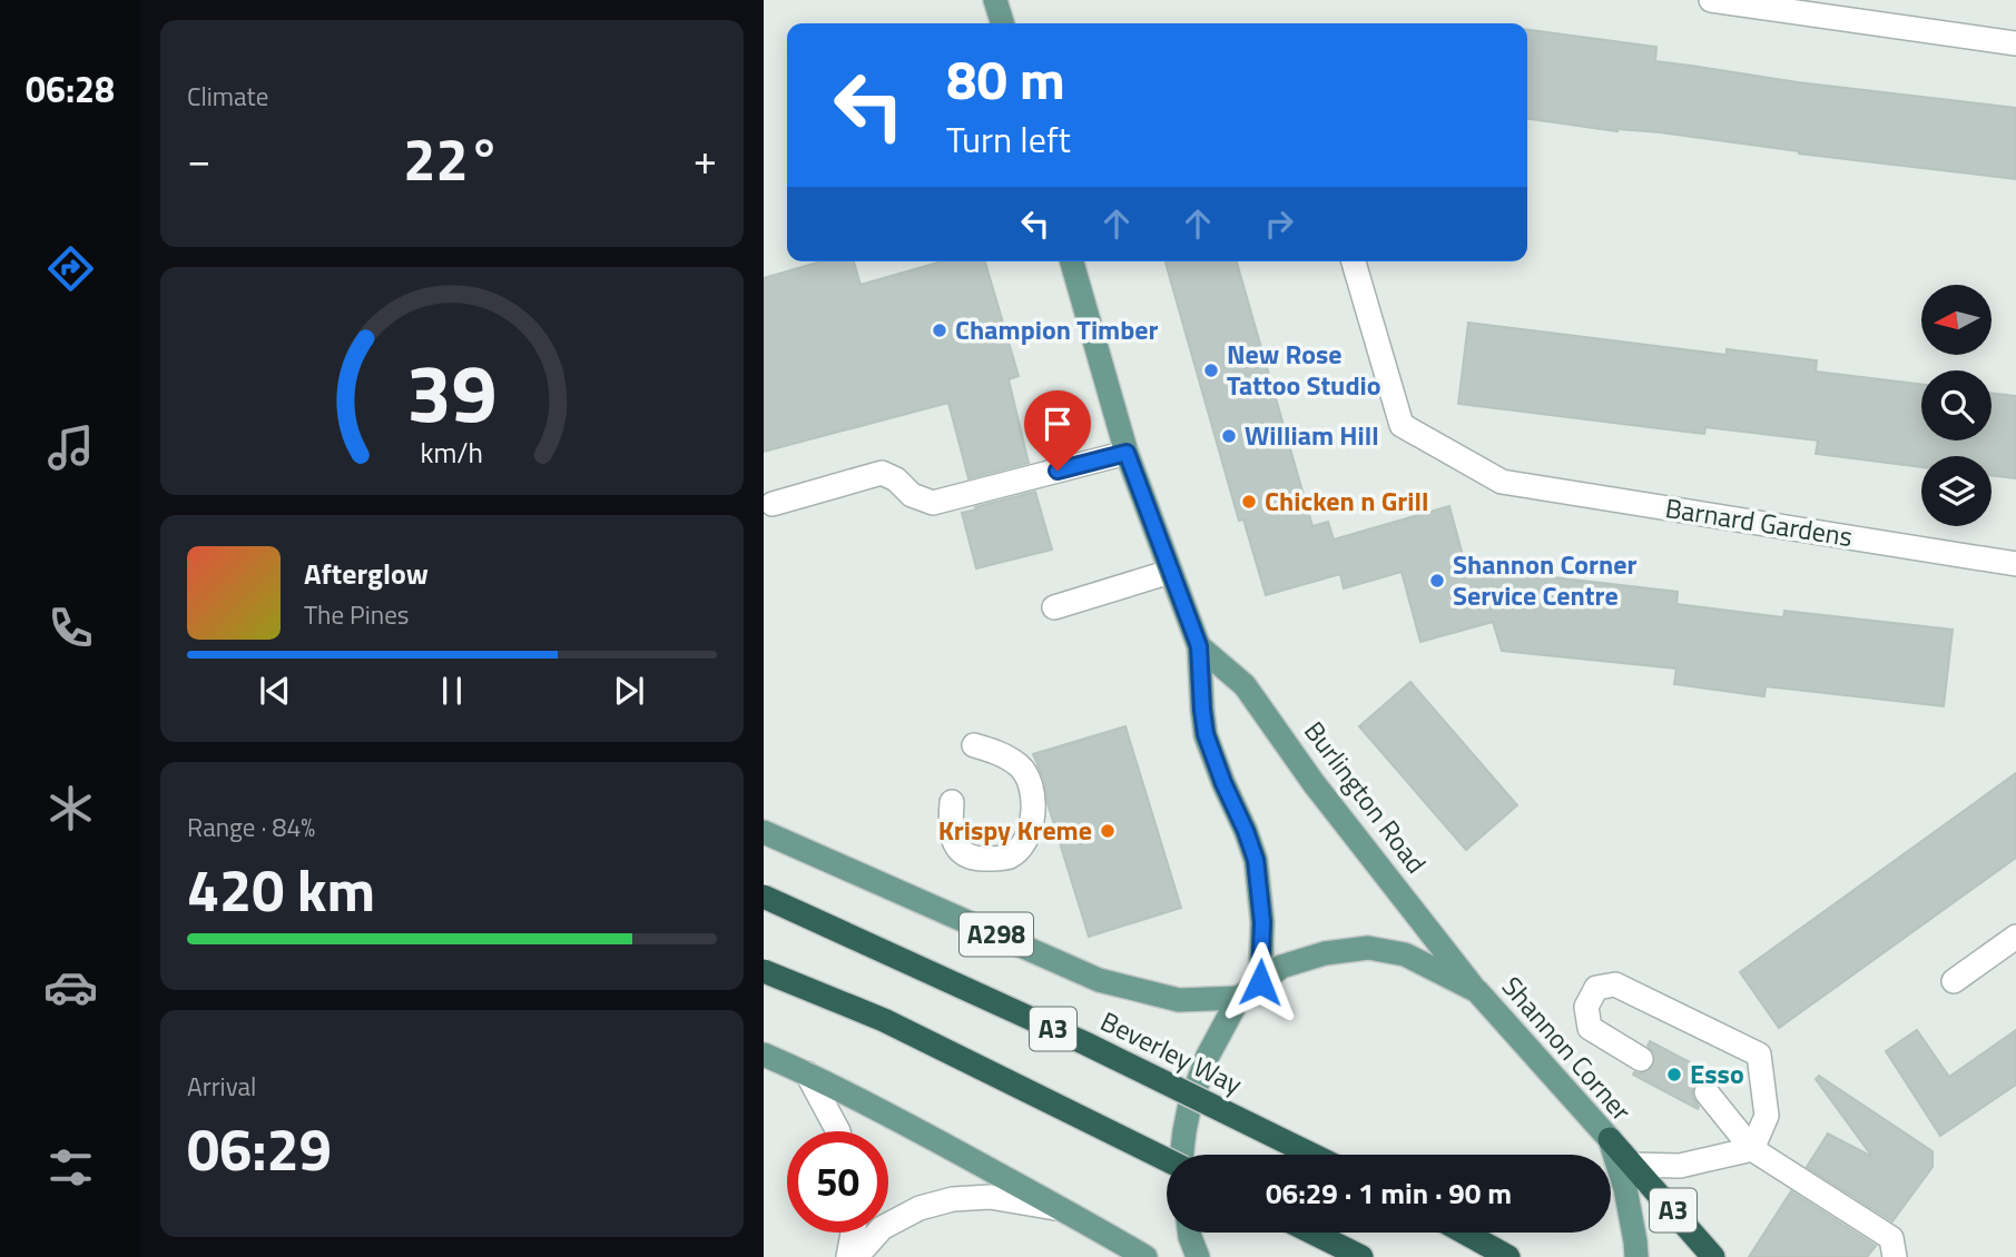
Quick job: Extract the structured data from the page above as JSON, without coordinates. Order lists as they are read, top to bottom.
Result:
{
  "streets": {
    "highway": ["A3", "Beverley Way"],
    "main road": ["Burlington Road", "A298", "Shannon Corner"],
    "street": ["Barnard Gardens"]
  },
  "crossings": [
    ["Burlington Road", "Shannon Corner"],
    ["A3", "Shannon Corner"],
    ["Shannon Corner", "Beverley Way"]
  ],
  "places": [
    "Champion Timber",
    "New Rose Tattoo Studio",
    "William Hill",
    "Chicken n Grill",
    "Shannon Corner Service Centre",
    "Krispy Kreme",
    "Esso"
  ],
  "north": "left",
  "page": {
    "tabs": "06:28",
    "tile": [
      "Climate",
      ["Range · 84%", "420 km"],
      ["Arrival", "06:29"]
    ],
    "turn": ["80 m", "Turn left"],
    "heat": ["−", "22°", "+"],
    "song": ["Afterglow", "The Pines"],
    "limit": "50",
    "trip": "06:29 · 1 min · 90 m",
    "gauge": ["39", "km/h"]
  }
}
